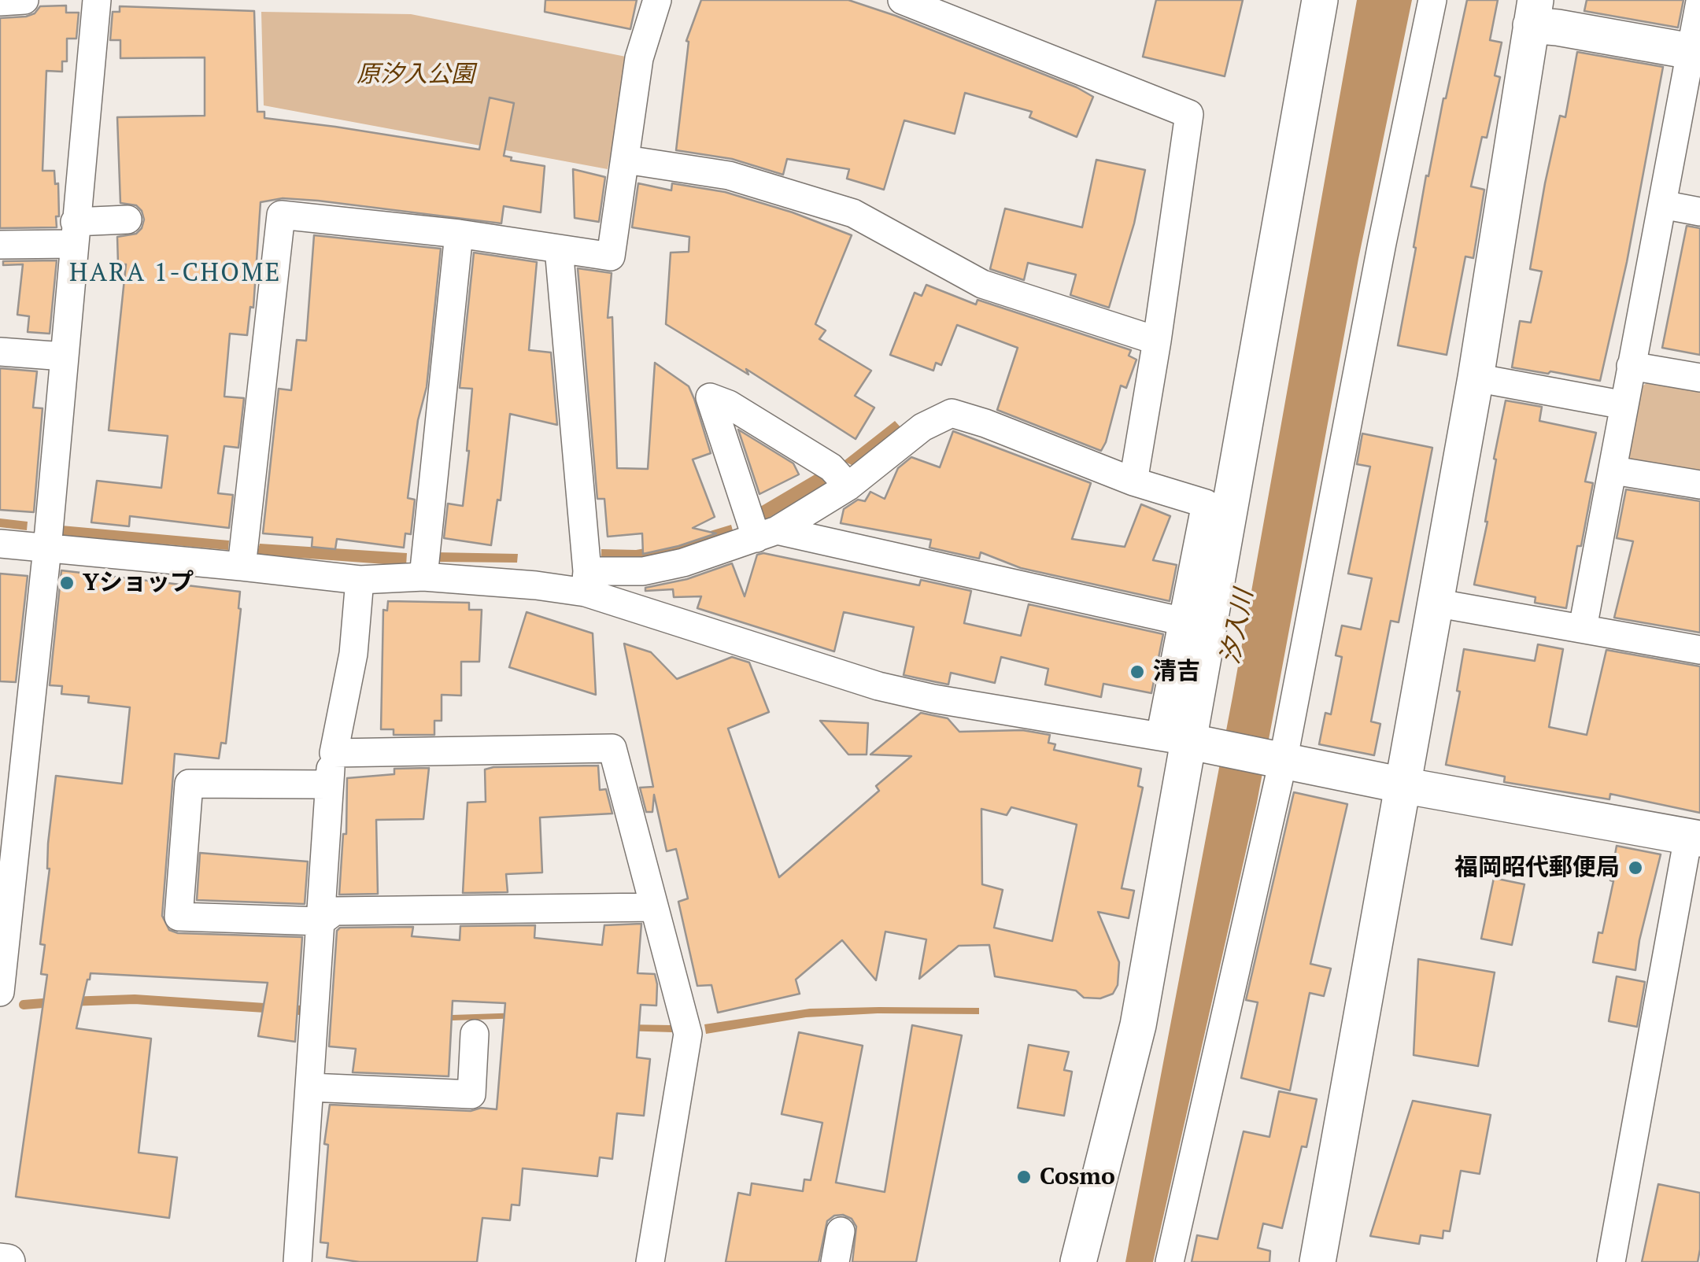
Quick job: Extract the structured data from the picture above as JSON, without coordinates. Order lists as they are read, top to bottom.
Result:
{
  "districts": ["HARA 1-CHOME"],
  "water": ["汐入川"],
  "parks": ["原汐入公園"],
  "places": [
    "Yショップ",
    "清吉",
    "福岡昭代郵便局",
    "Cosmo"
  ]
}
